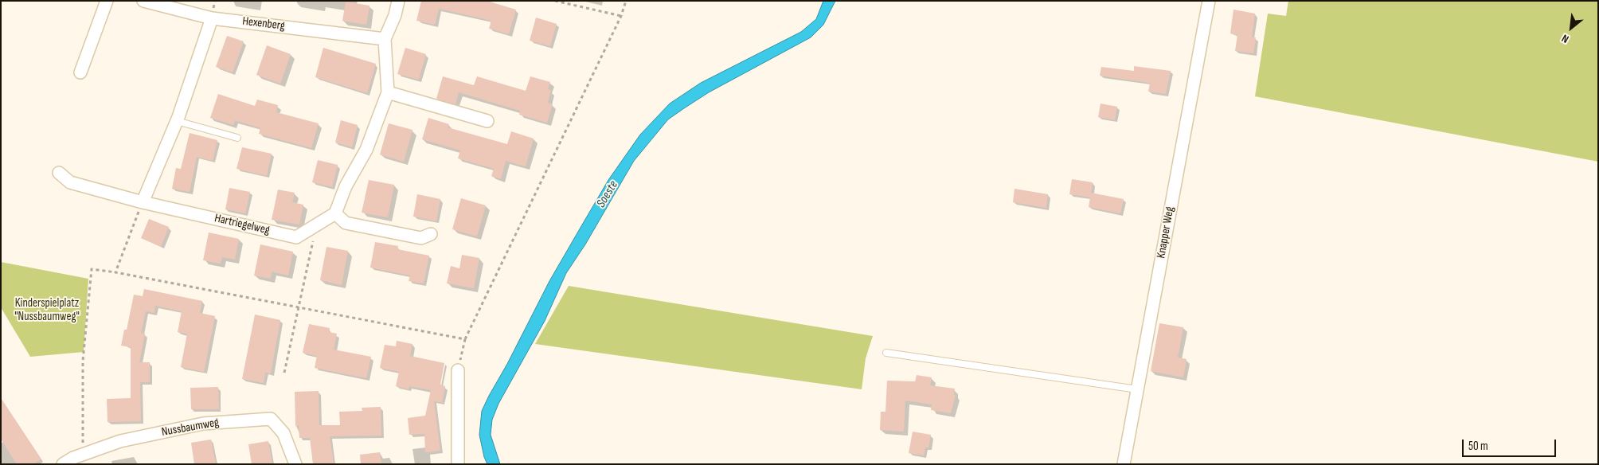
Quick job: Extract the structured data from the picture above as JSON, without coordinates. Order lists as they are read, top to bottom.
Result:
{
  "streets": {
    "street": [
      "Hexenberg",
      "Hartriegelweg",
      "Knapper Weg",
      "Nussbaumweg"
    ]
  },
  "water": ["Soeste"],
  "parks": ["Kinderspielplatz \"Nussbaumweg\""],
  "scale_bar": "50 m",
  "north": "bottom left"
}
